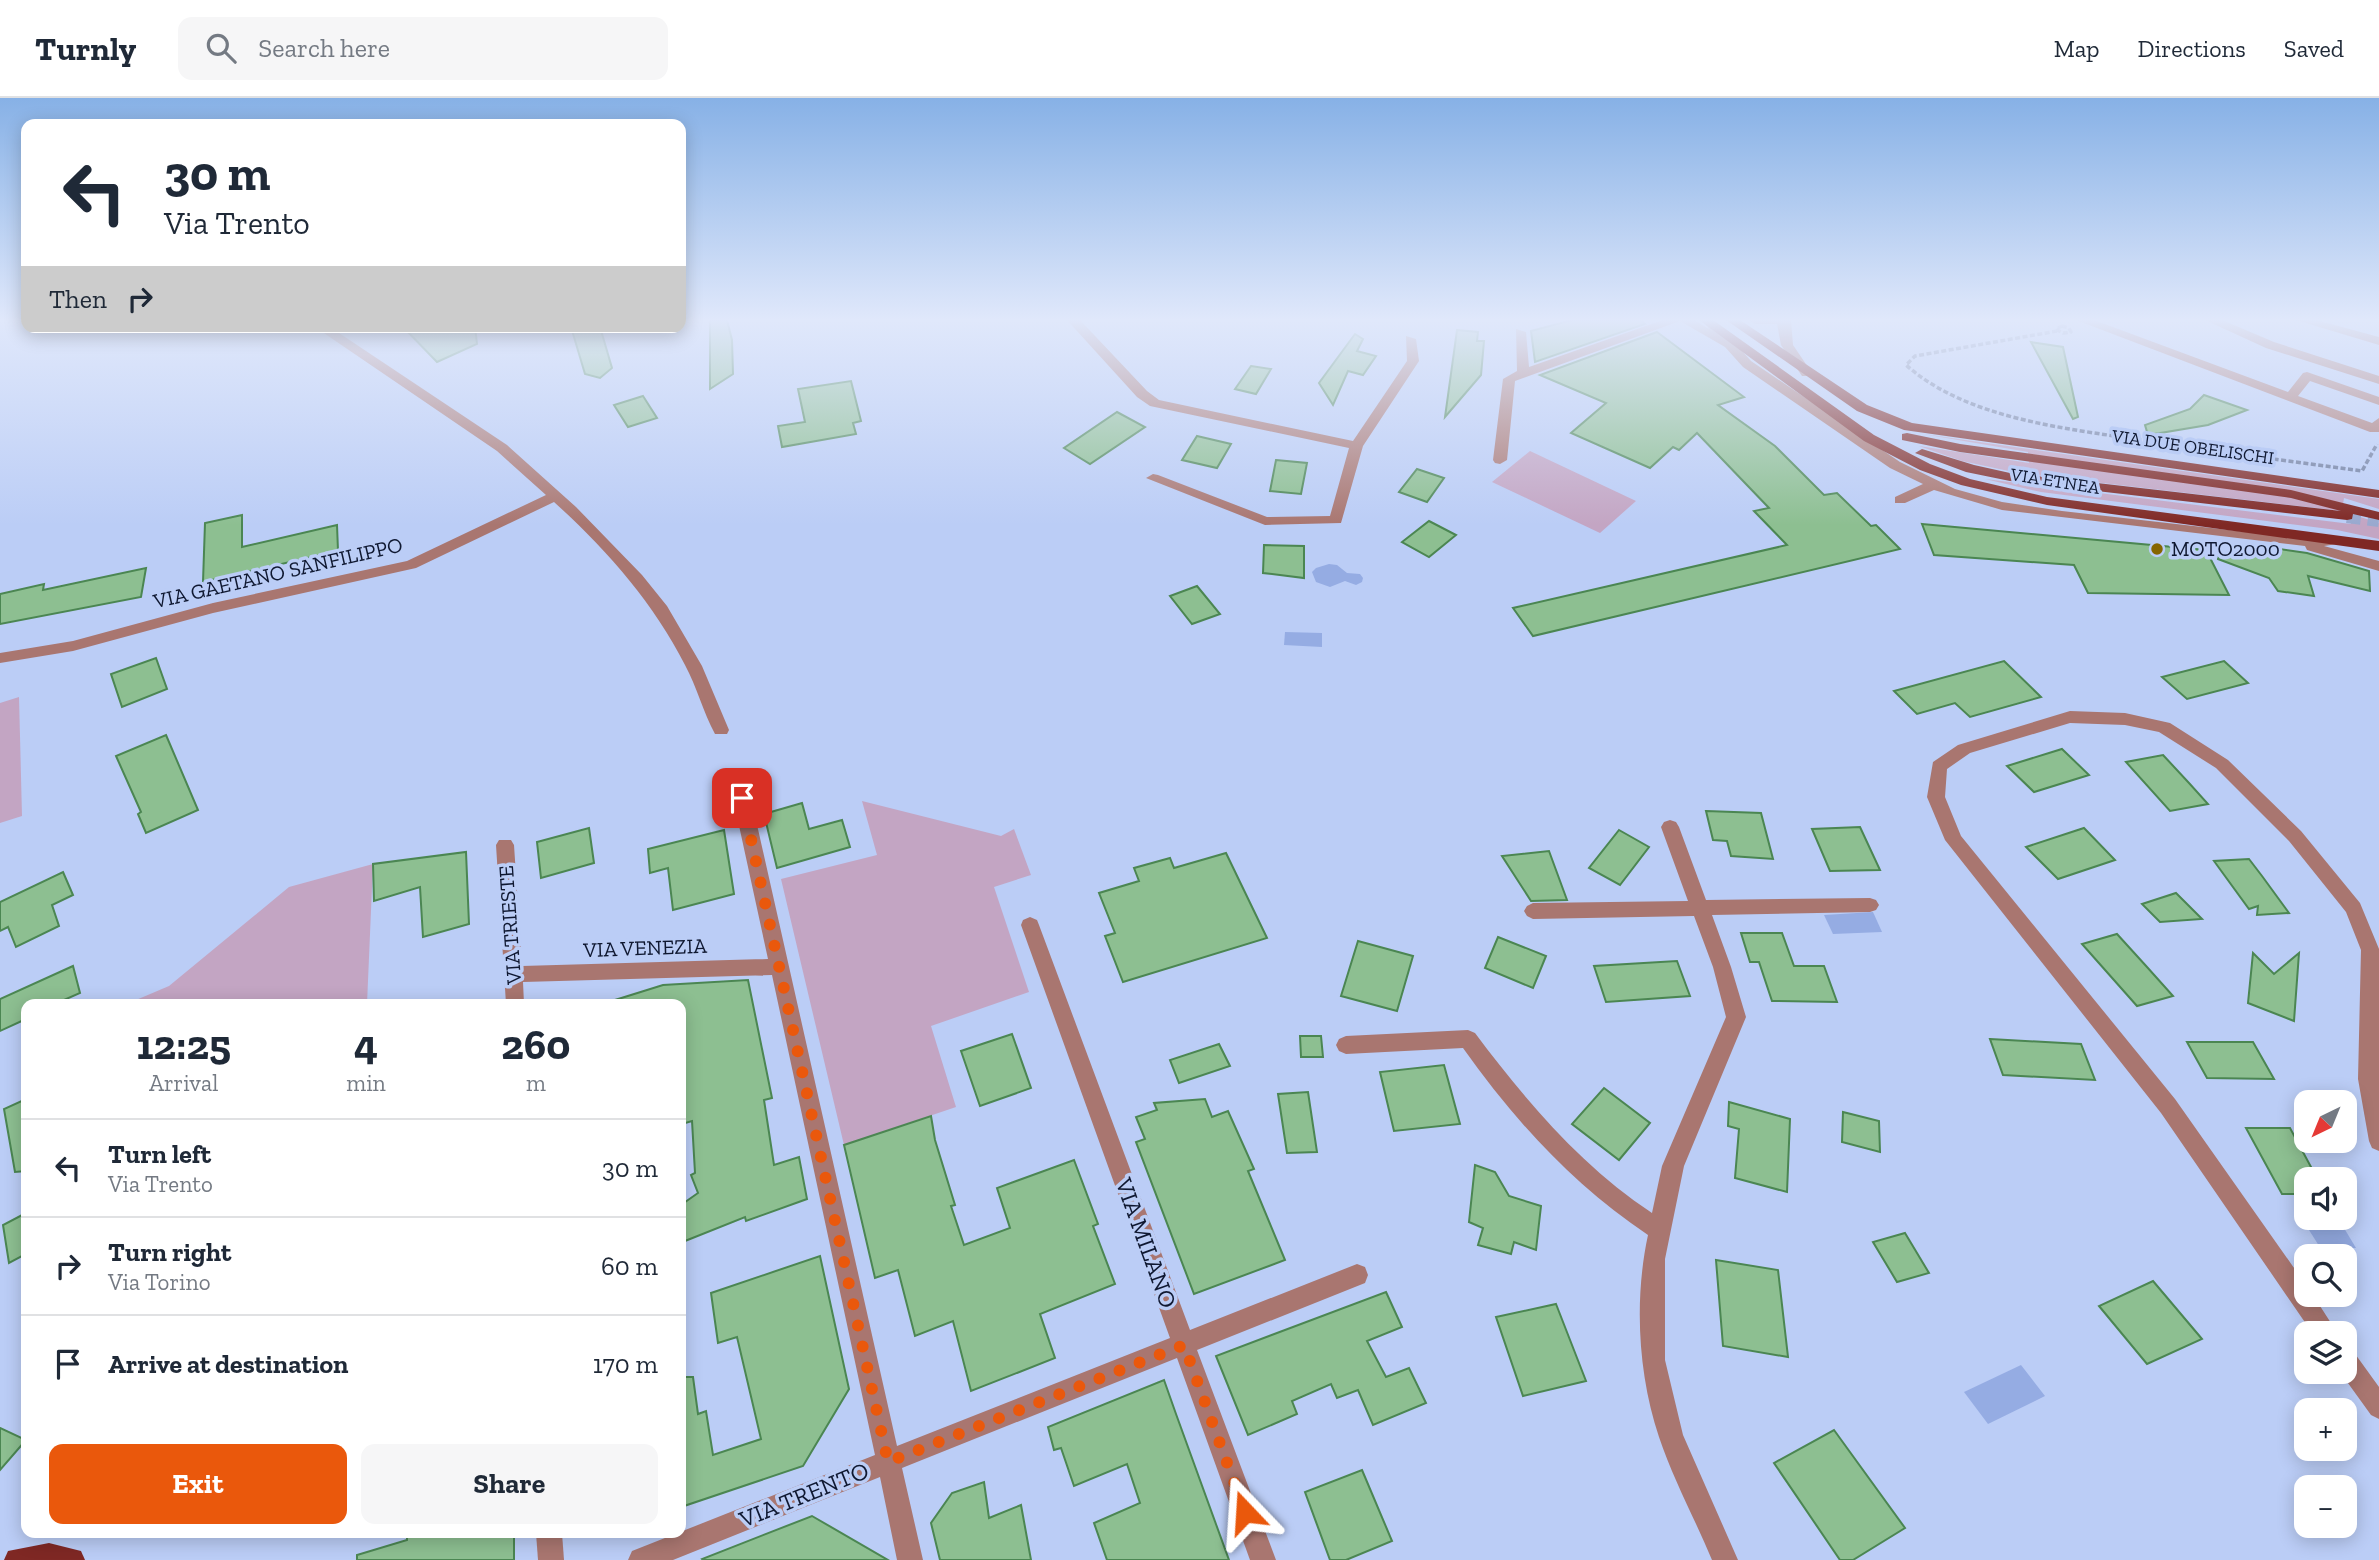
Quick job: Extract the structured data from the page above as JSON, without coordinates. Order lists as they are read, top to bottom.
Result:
{
  "streets": {
    "main road": ["VIA DUE OBELISCHI", "VIA ETNEA"],
    "street": [
      "VIA GAETANO SANFILIPPO",
      "VIA TRIESTE",
      "VIA VENEZIA",
      "VIA MILANO",
      "VIA TRENTO"
    ]
  },
  "crossings": [
    ["VIA DUE OBELISCHI", "VIA ETNEA"],
    ["VIA TRIESTE", "VIA VENEZIA"],
    ["VIA MILANO", "VIA TRENTO"]
  ],
  "places": ["MOTO2000"],
  "north": "bottom left",
  "page": {
    "header": "Turnly",
    "search": "Search here",
    "nav": ["Map", "Directions", "Saved"],
    "turn": ["30 m", "Via Trento"],
    "then": "Then",
    "eta": [
      "12:25",
      "Arrival",
      "4",
      "min",
      "260",
      "m"
    ],
    "map_buttons": ["+", "−"],
    "list": [
      {
        "name": "Turn left",
        "note": "Via Trento",
        "value": "30 m"
      },
      {
        "name": "Turn right",
        "note": "Via Torino",
        "value": "60 m"
      },
      {
        "name": "Arrive at destination",
        "value": "170 m"
      }
    ],
    "buttons": ["Exit", "Share"]
  }
}
